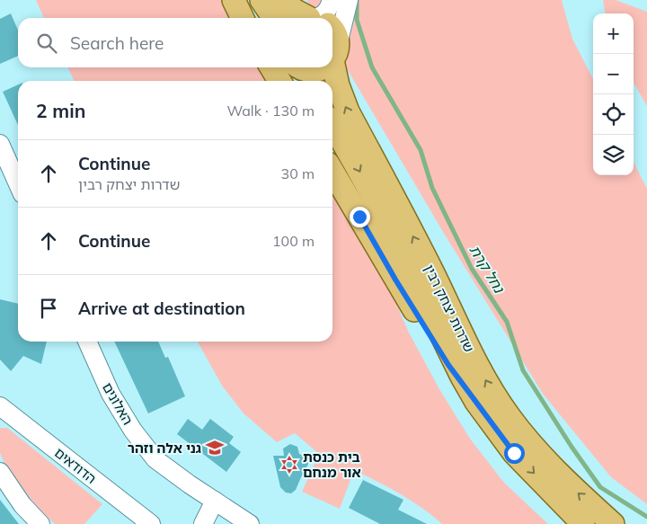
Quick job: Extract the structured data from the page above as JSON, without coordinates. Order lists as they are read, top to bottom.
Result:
{
  "streets": {
    "main road": ["שדרות יצחק רבין"],
    "street": ["האלונים", "הדודאים"]
  },
  "water": ["נחל קרת"],
  "places": {
    "school or university": ["גני אלה וזהר"],
    "synagogue": ["בית כנסת אור מנחם"]
  },
  "page": {
    "map_buttons": ["+", "−"],
    "search": "Search here",
    "heading": ["2 min", "Walk · 130 m"],
    "list": [
      ["Continue", "שדרות יצחק רבין", "30 m"],
      ["Continue", "100 m"],
      "Arrive at destination"
    ]
  }
}
